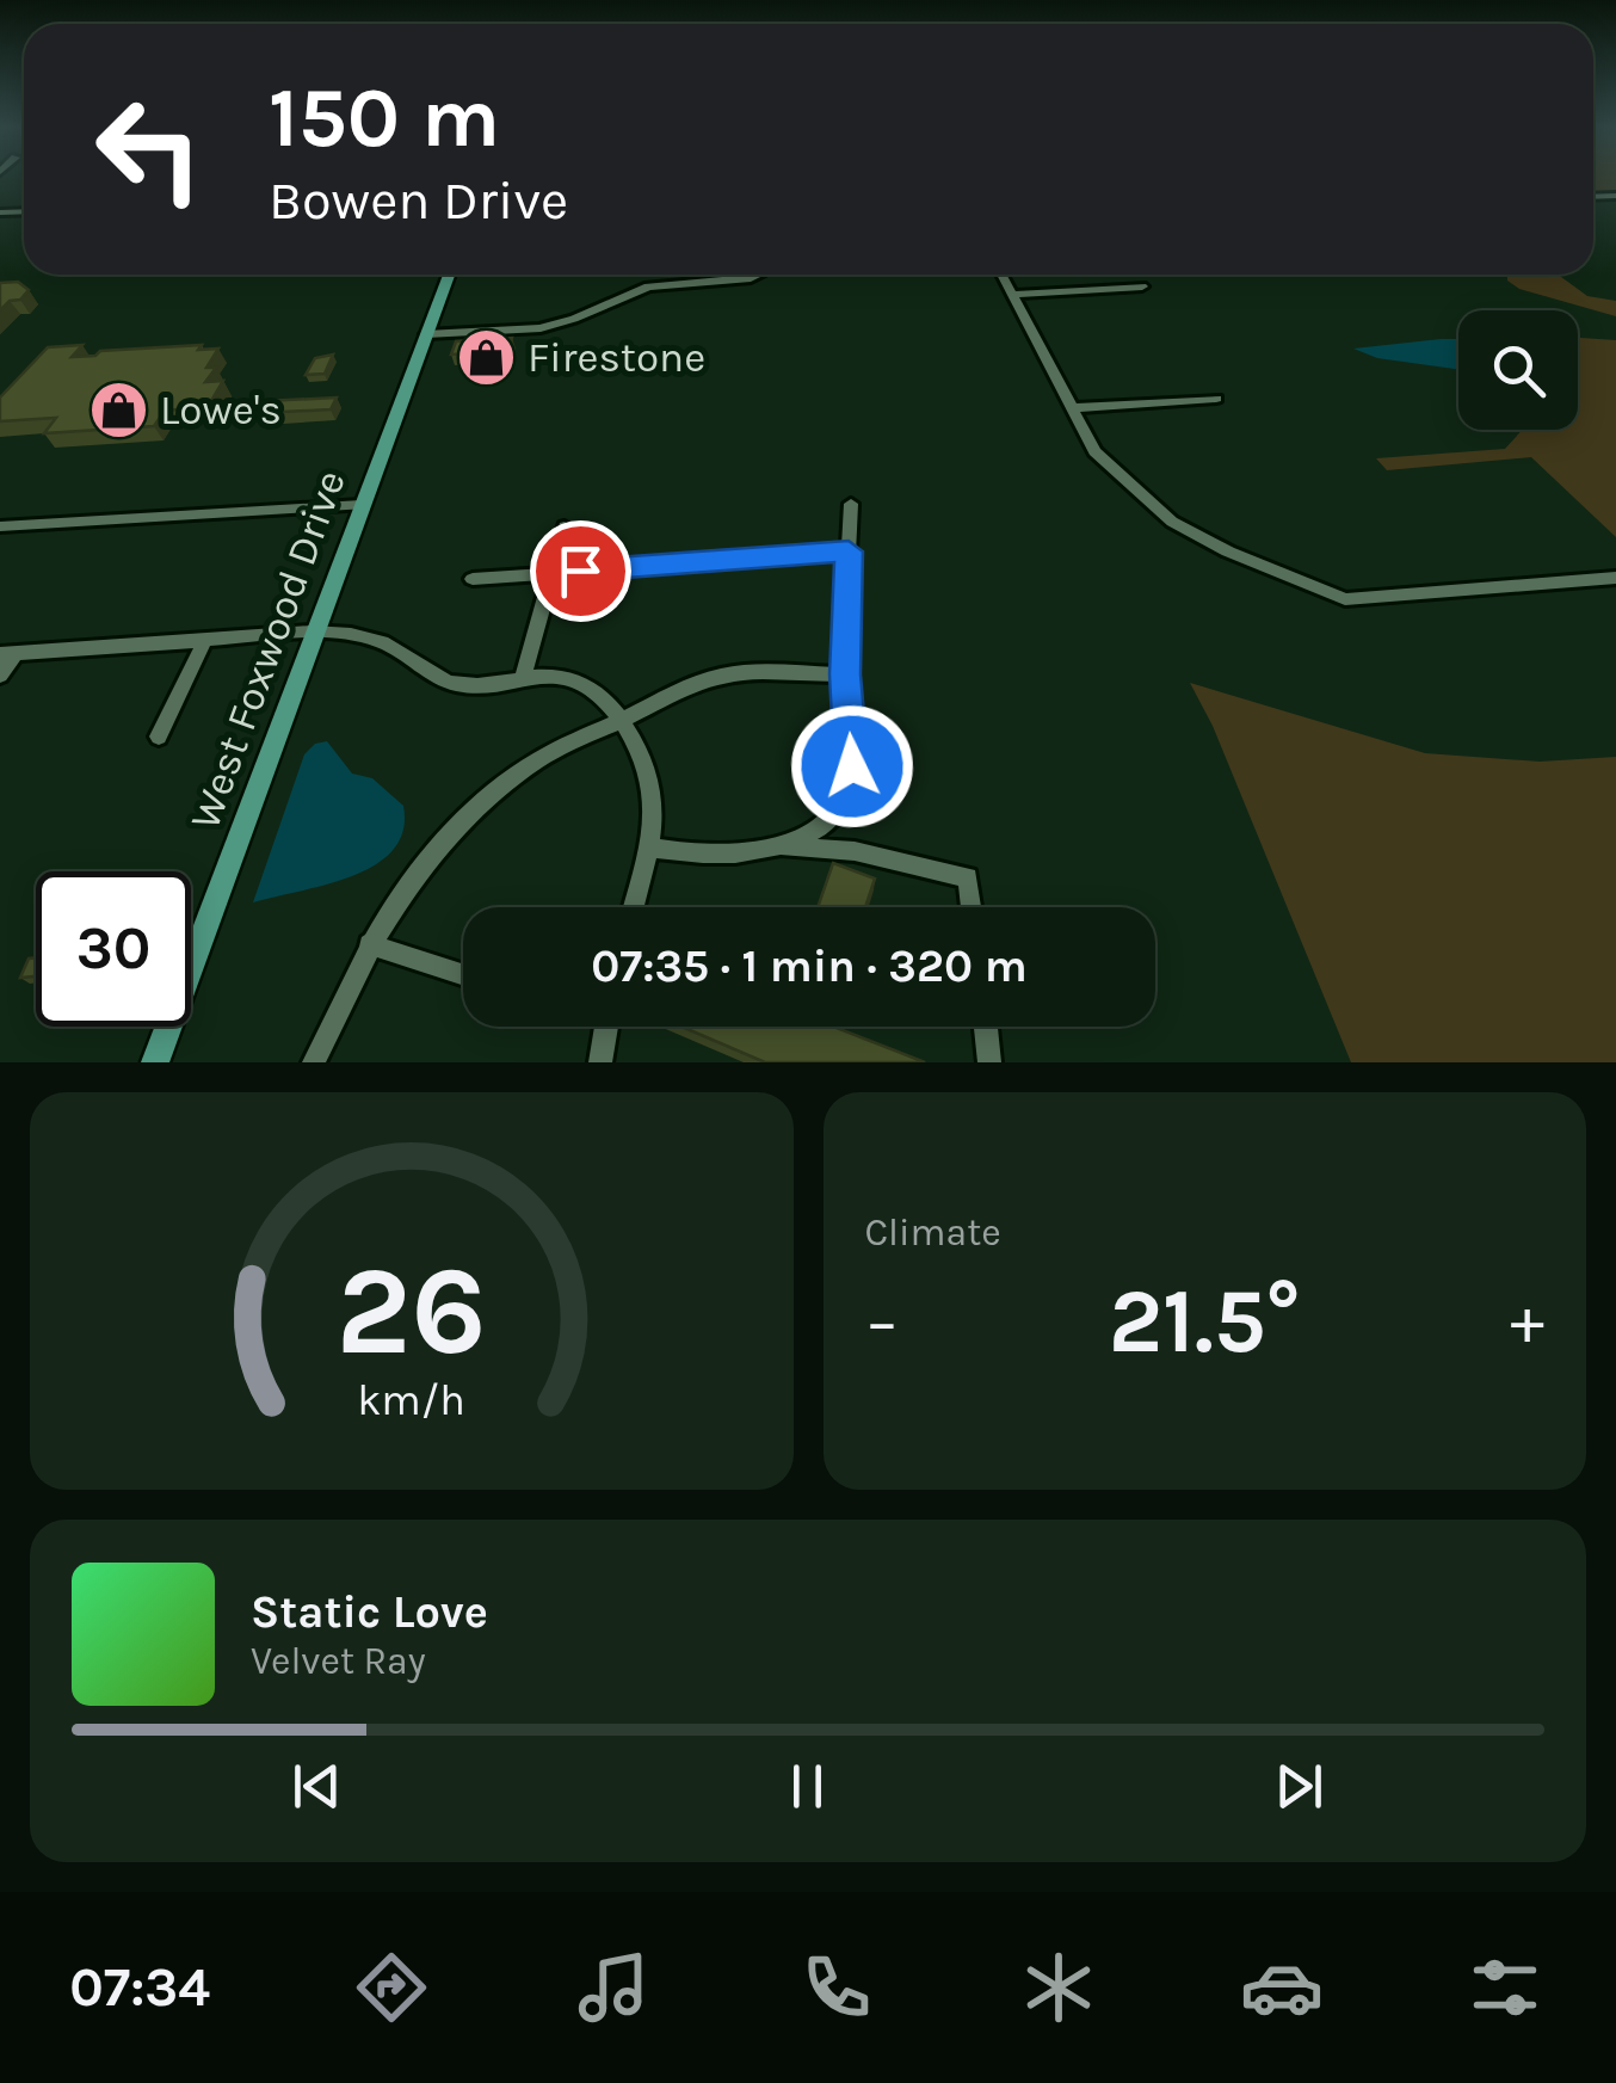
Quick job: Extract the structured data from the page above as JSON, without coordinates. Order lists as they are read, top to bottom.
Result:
{
  "streets": {
    "main road": ["West Foxwood Drive"]
  },
  "places": {
    "shop": ["Firestone", "Lowe's"]
  },
  "page": {
    "turn": ["150 m", "Bowen Drive"],
    "limit": "30",
    "trip": "07:35 · 1 min · 320 m",
    "tile": "Climate",
    "heat": ["−", "21.5°", "+"],
    "song": ["Static Love", "Velvet Ray"],
    "tabs": "07:34",
    "gauge": ["26", "km/h"]
  }
}
